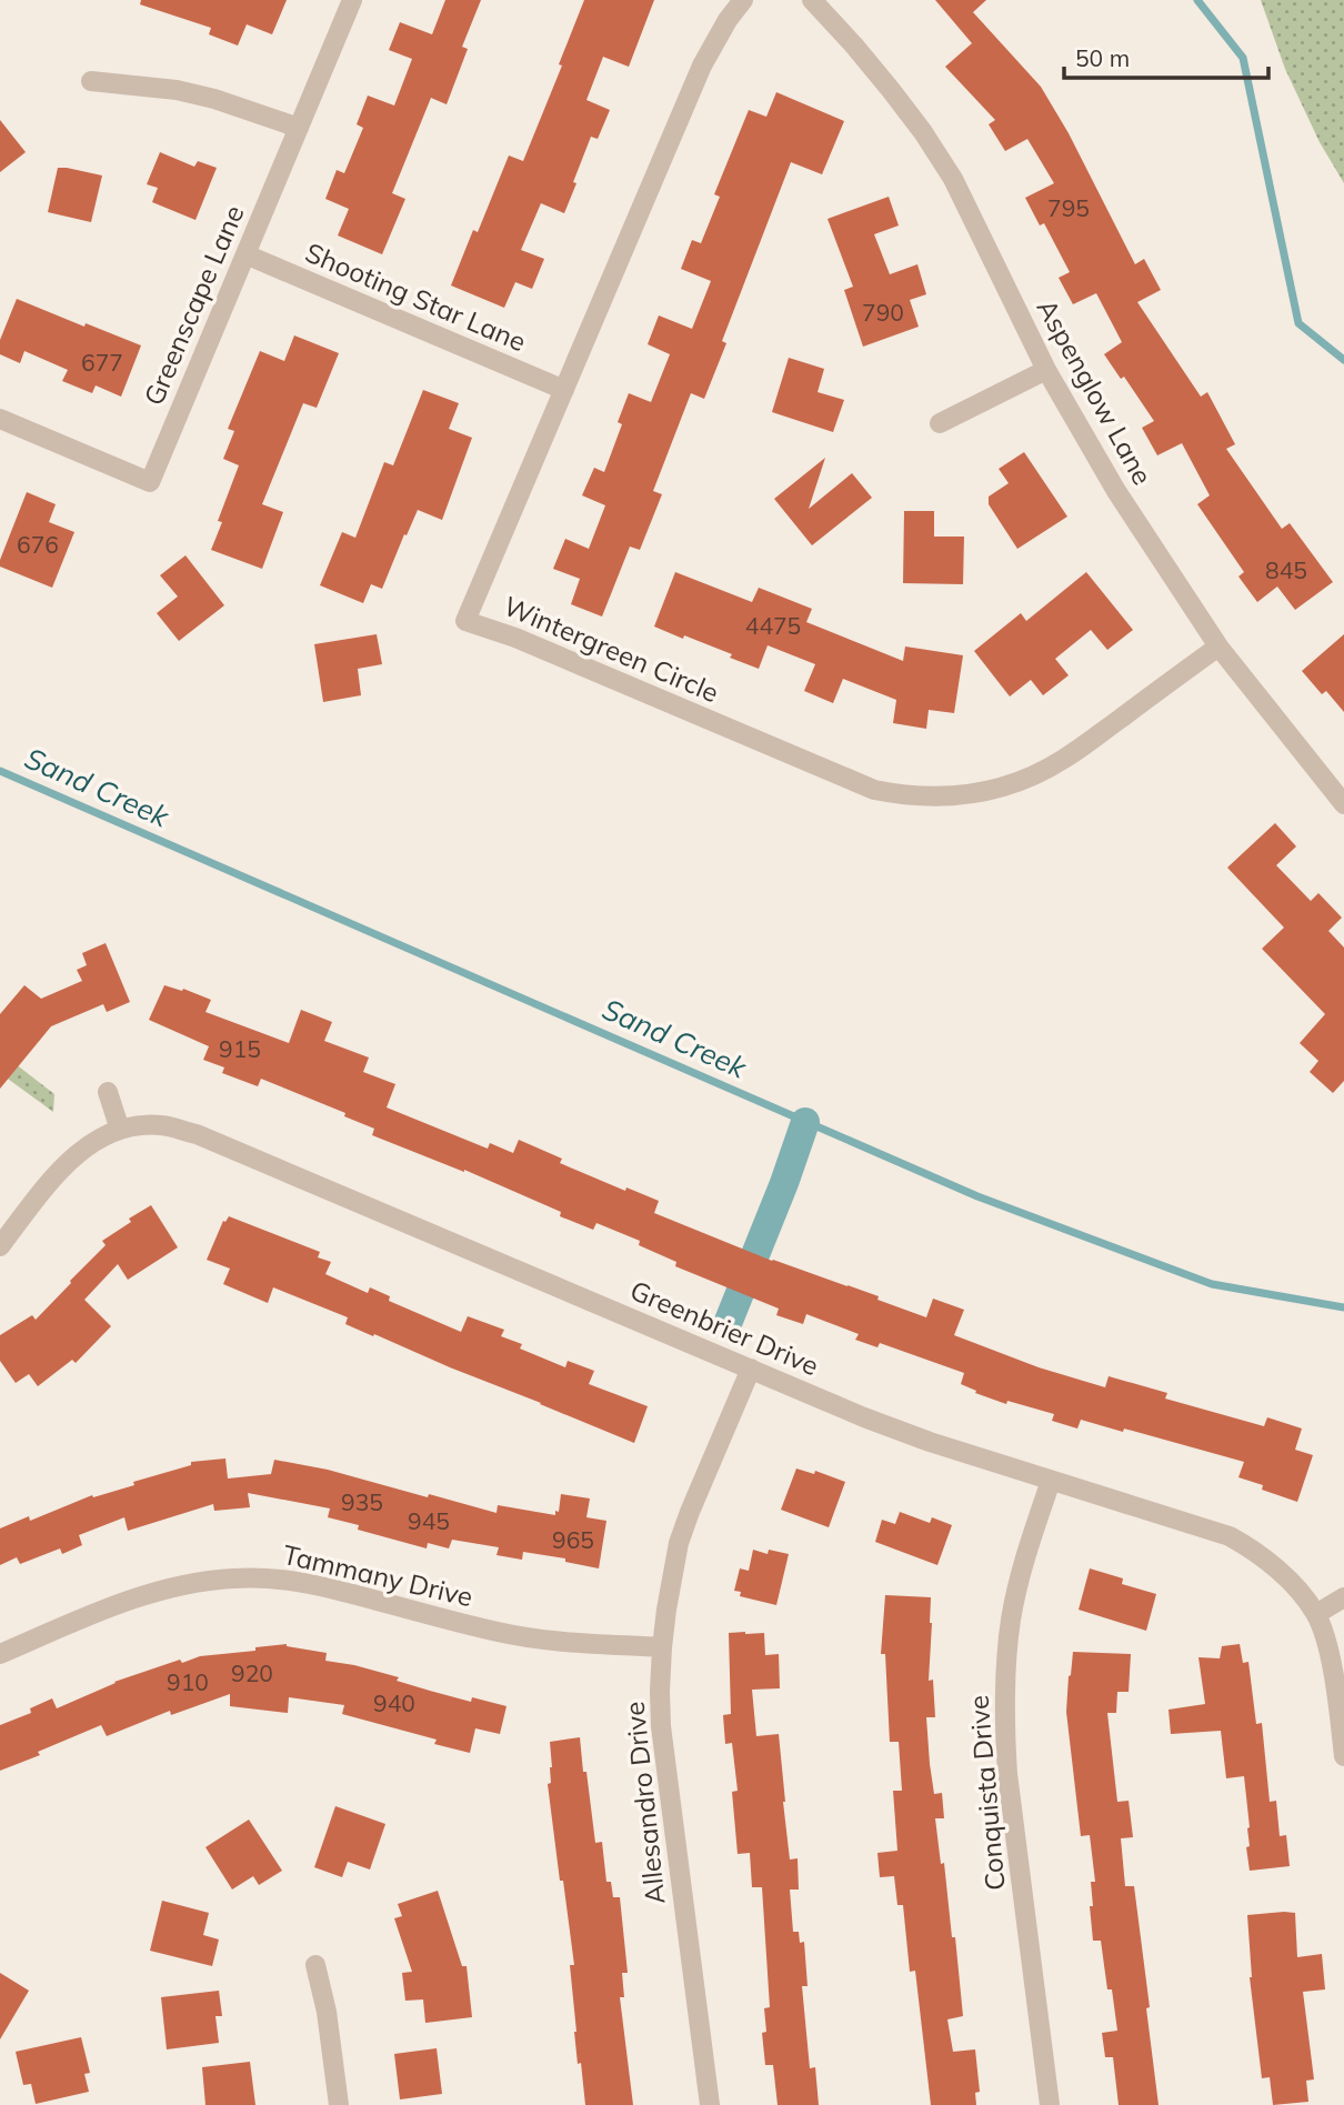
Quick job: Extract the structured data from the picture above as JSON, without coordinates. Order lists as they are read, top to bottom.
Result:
{
  "streets": {
    "street": [
      "Shooting Star Lane",
      "Greenscape Lane",
      "Aspenglow Lane",
      "Wintergreen Circle",
      "Greenbrier Drive",
      "Tammany Drive",
      "Conquista Drive",
      "Allesandro Drive"
    ]
  },
  "crossings": [
    ["Shooting Star Lane", "Greenscape Lane"],
    ["Shooting Star Lane", "Wintergreen Circle"],
    ["Aspenglow Lane", "Wintergreen Circle"],
    ["Greenbrier Drive", "Conquista Drive"],
    ["Greenbrier Drive", "Allesandro Drive"],
    ["Tammany Drive", "Allesandro Drive"]
  ],
  "water": ["Sand Creek"],
  "house_numbers": [
    "795",
    "790",
    "677",
    "676",
    "845",
    "4475",
    "915",
    "935",
    "945",
    "965",
    "920",
    "910",
    "940"
  ],
  "scale_bar": "50 m"
}
